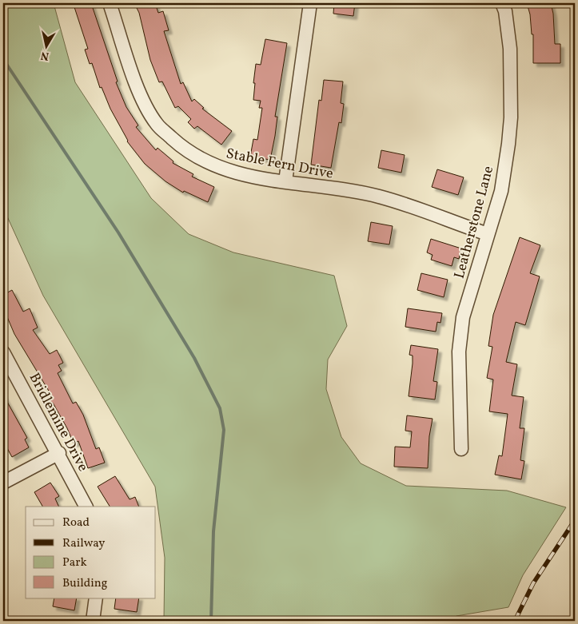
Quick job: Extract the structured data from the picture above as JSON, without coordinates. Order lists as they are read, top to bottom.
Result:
{
  "streets": {
    "street": ["Stable Fern Drive", "Leatherstone Lane", "Bridlemine Drive"]
  },
  "crossings": [
    ["Stable Fern Drive", "Leatherstone Lane"]
  ],
  "legend": [
    "Road",
    "Railway",
    "Park",
    "Building"
  ],
  "north": "bottom"
}
